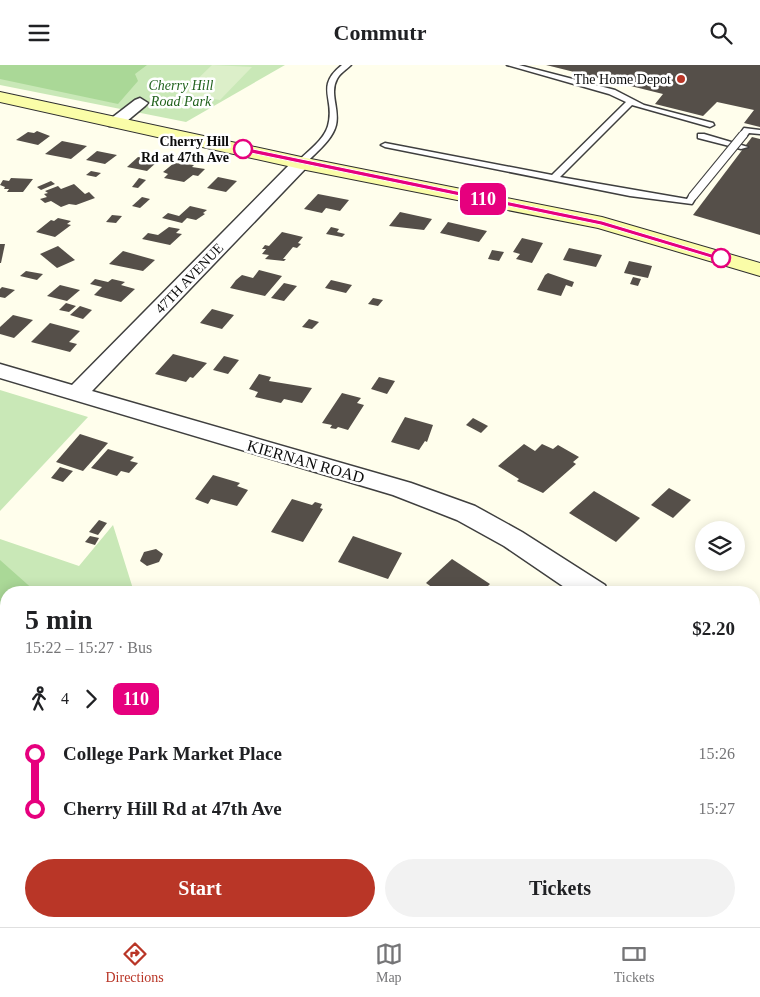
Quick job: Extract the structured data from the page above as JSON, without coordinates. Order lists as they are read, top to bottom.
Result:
{
  "streets": {
    "street": ["47TH AVENUE", "KIERNAN ROAD"]
  },
  "crossings": [
    ["47TH AVENUE", "KIERNAN ROAD"]
  ],
  "parks": ["Cherry Hill Road Park"],
  "places": ["The Home Depot", "Cherry Hill Rd at 47th Ave"],
  "lines": ["bus line 110"],
  "page": {
    "header": "Commutr",
    "on_map": "110",
    "heading": ["5 min", "15:22 – 15:27 · Bus", "$2.20"],
    "legs": ["4", "110"],
    "list": [
      {
        "name": "College Park Market Place",
        "value": "15:26"
      },
      {
        "name": "Cherry Hill Rd at 47th Ave",
        "value": "15:27"
      }
    ],
    "buttons": ["Start", "Tickets"],
    "tabs": ["Directions", "Map", "Tickets"]
  }
}
